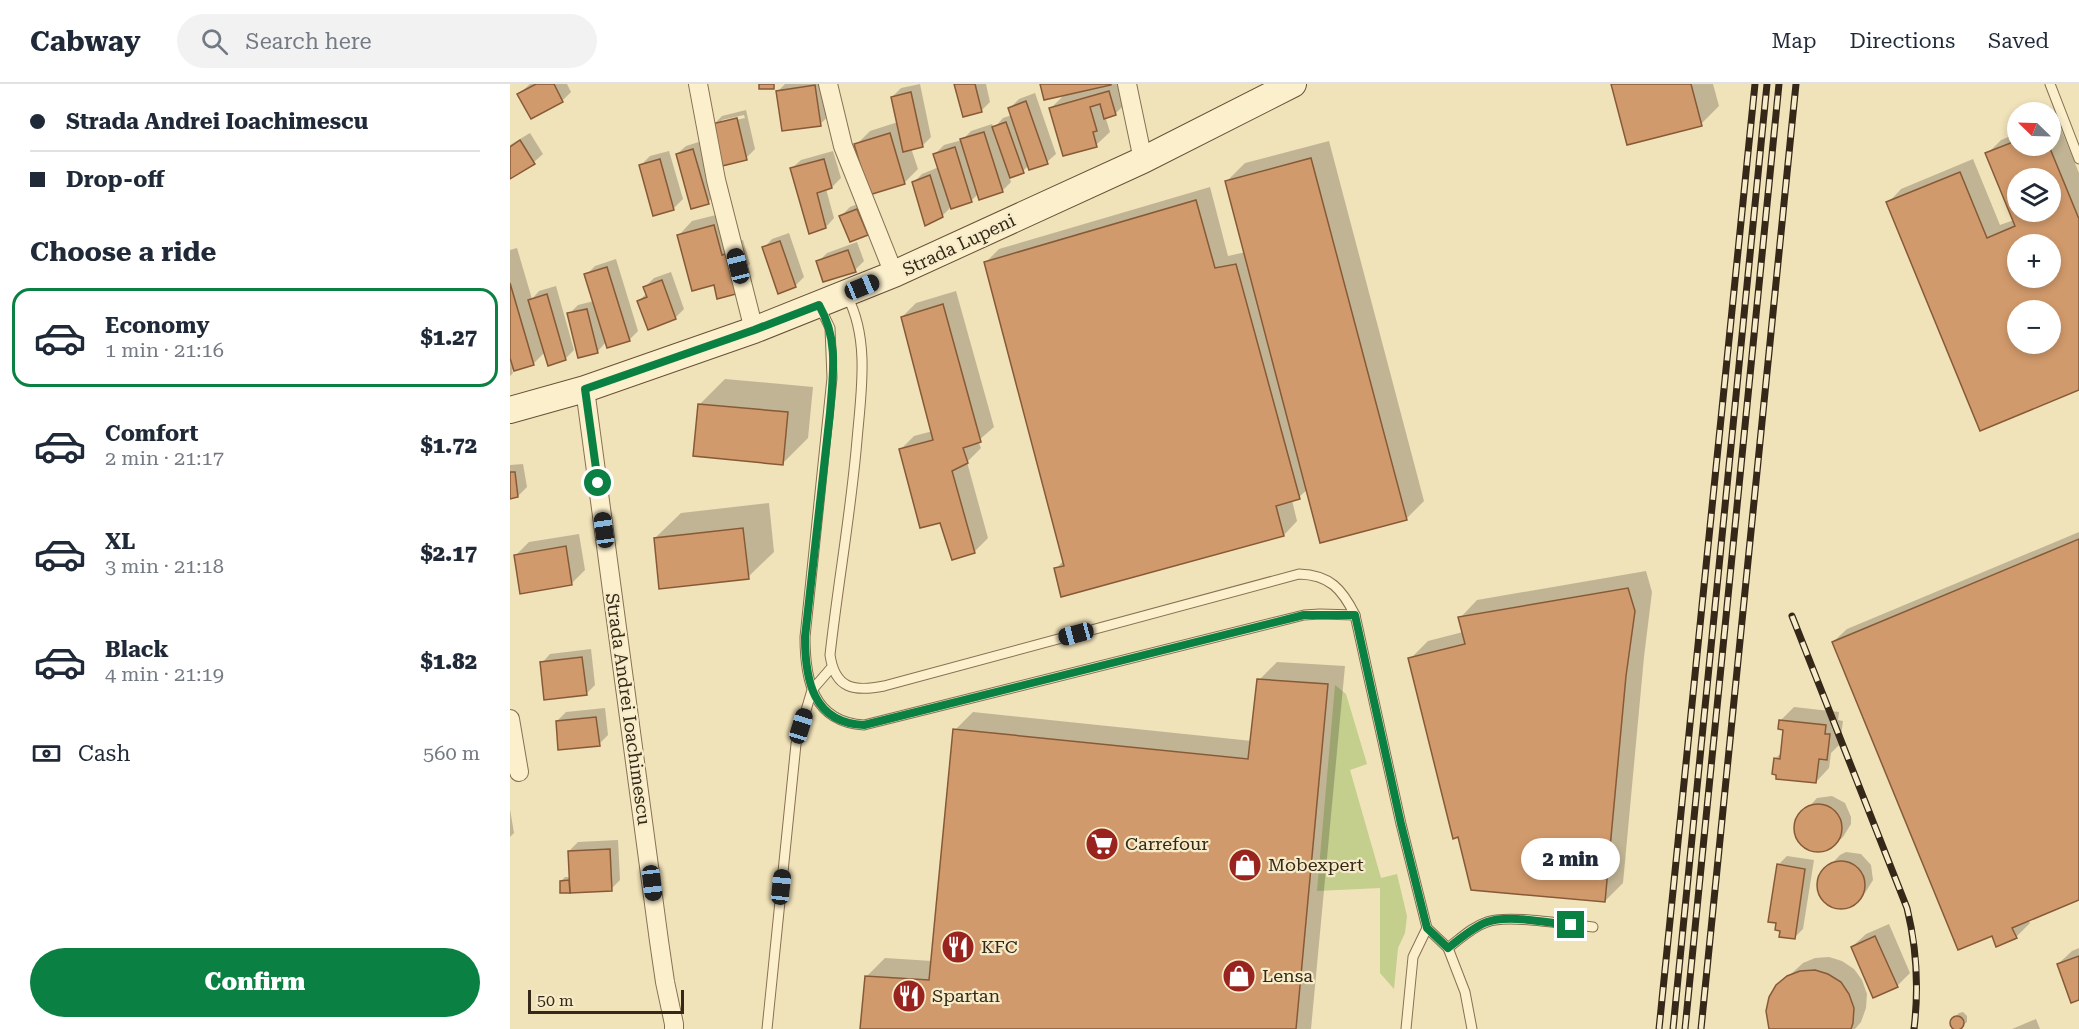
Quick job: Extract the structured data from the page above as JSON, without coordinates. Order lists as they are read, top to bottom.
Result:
{
  "streets": {
    "street": ["Strada Lupeni", "Strada Andrei Ioachimescu"]
  },
  "crossings": [
    ["Strada Lupeni", "Strada Andrei Ioachimescu"]
  ],
  "places": {
    "supermarket": ["Carrefour"],
    "shop": ["Mobexpert", "Lensa"],
    "restaurant": ["KFC", "Spartan"]
  },
  "scale_bar": "50 m",
  "north": "top left",
  "page": {
    "header": "Cabway",
    "search": "Search here",
    "nav": ["Map", "Directions", "Saved"],
    "banner": ["Strada Andrei Ioachimescu", "Drop-off"],
    "map_buttons": ["+", "−"],
    "heading": "Choose a ride",
    "list": [
      {
        "name": "Economy",
        "note": "1 min · 21:16",
        "value": "$1.27"
      },
      {
        "name": "Comfort",
        "note": "2 min · 21:17",
        "value": "$1.72"
      },
      {
        "name": "XL",
        "note": "3 min · 21:18",
        "value": "$2.17"
      },
      {
        "name": "Black",
        "note": "4 min · 21:19",
        "value": "$1.82"
      }
    ],
    "pay": ["Cash", "560 m"],
    "bubble": "2 min",
    "buttons": "Confirm",
    "scale": "50 m"
  }
}
